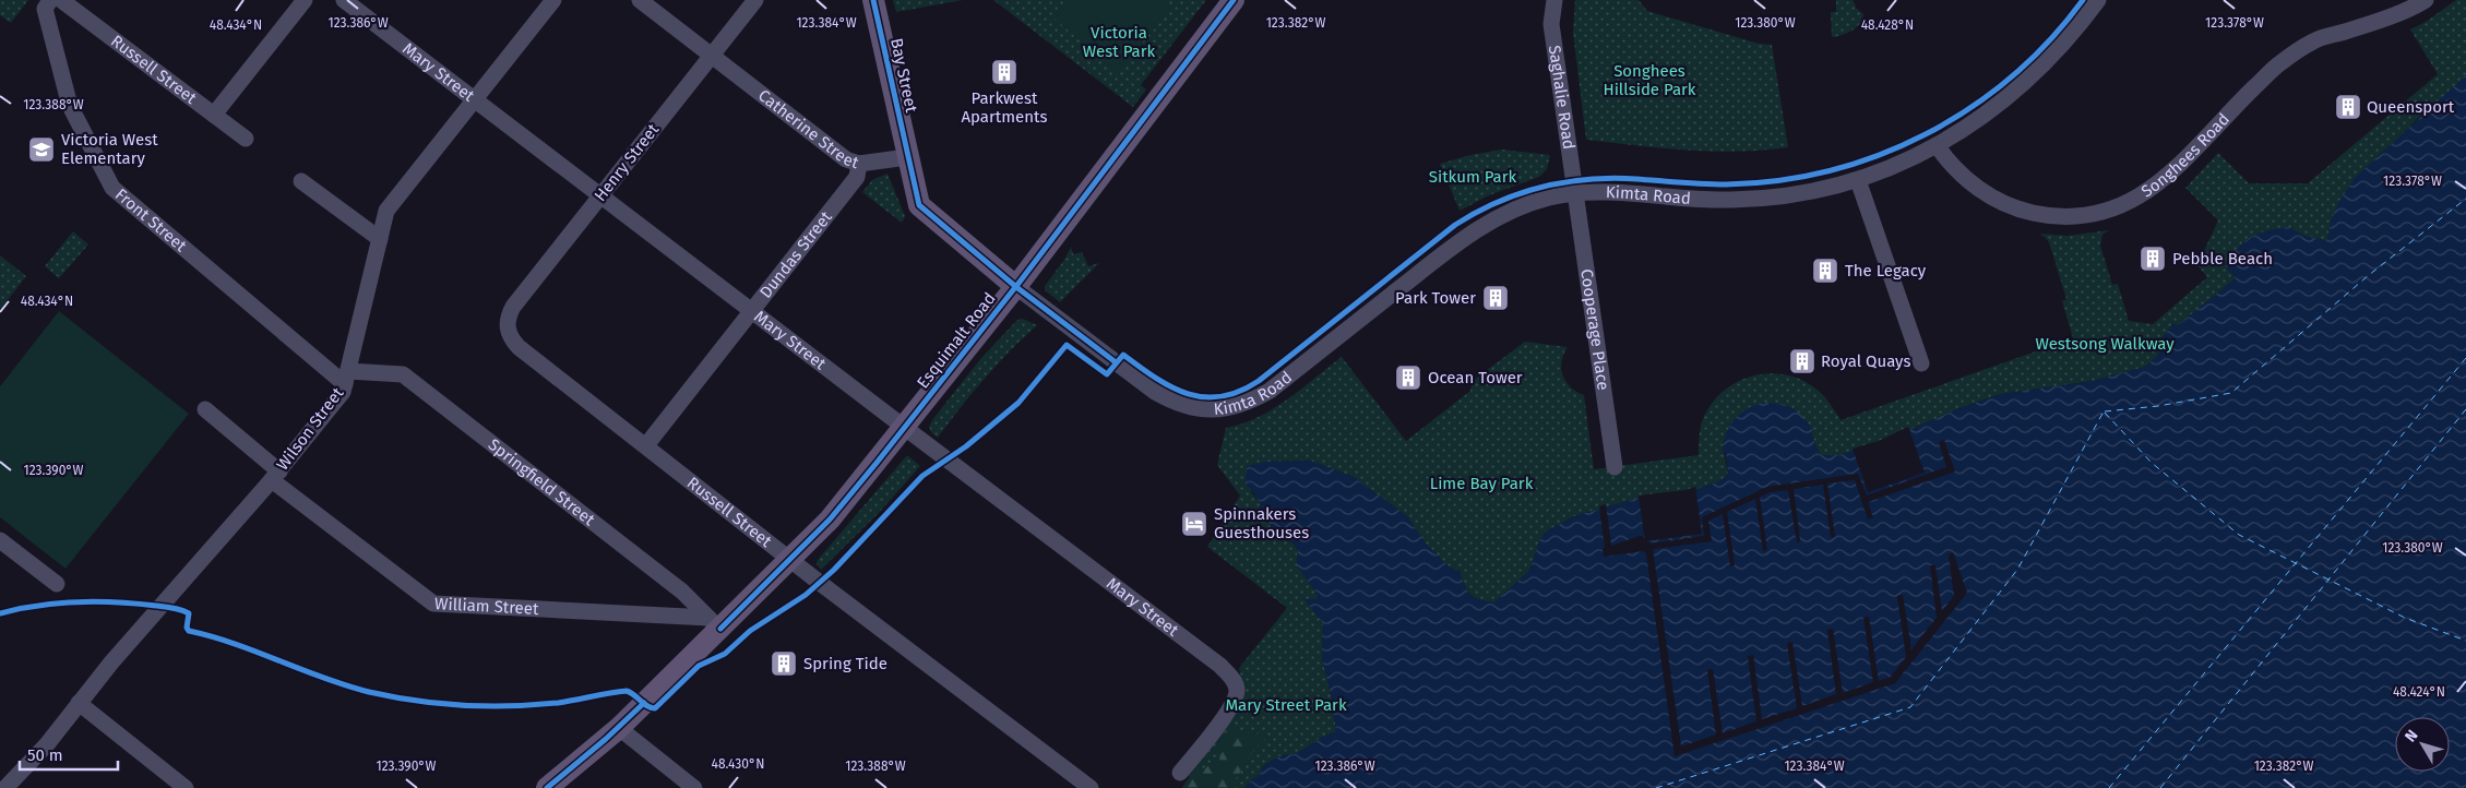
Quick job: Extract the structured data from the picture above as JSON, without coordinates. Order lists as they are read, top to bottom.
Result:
{
  "streets": {
    "main road": ["Bay Street", "Esquimalt Road"],
    "street": [
      "Russell Street",
      "Mary Street",
      "Saghalie Road",
      "Catherine Street",
      "Songhees Road",
      "Henry Street",
      "Kimta Road",
      "Front Street",
      "Dundas Street",
      "Cooperage Place",
      "Wilson Street",
      "Springfield Street",
      "William Street"
    ]
  },
  "crossings": [
    ["Russell Street", "Henry Street"],
    ["Russell Street", "Dundas Street"],
    ["Russell Street", "Esquimalt Road"],
    ["Mary Street", "Henry Street"],
    ["Mary Street", "Dundas Street"],
    ["Mary Street", "Esquimalt Road"],
    ["Mary Street", "Wilson Street"],
    ["Bay Street", "Catherine Street"],
    ["Saghalie Road", "Kimta Road"],
    ["Saghalie Road", "Cooperage Place"],
    ["Catherine Street", "Henry Street"],
    ["Catherine Street", "Dundas Street"],
    ["Songhees Road", "Kimta Road"],
    ["Kimta Road", "Cooperage Place"],
    ["Kimta Road", "Esquimalt Road"],
    ["Front Street", "Wilson Street"],
    ["Front Street", "Springfield Street"],
    ["Esquimalt Road", "Springfield Street"],
    ["Esquimalt Road", "William Street"],
    ["Wilson Street", "Springfield Street"],
    ["Wilson Street", "William Street"],
    ["Springfield Street", "William Street"]
  ],
  "parks": [
    "Victoria West Park",
    "Songhees Hillside Park",
    "Sitkum Park",
    "Westsong Walkway",
    "Lime Bay Park",
    "Mary Street Park"
  ],
  "places": {
    "building": [
      "Parkwest Apartments",
      "Queensport",
      "Pebble Beach",
      "The Legacy",
      "Park Tower",
      "Royal Quays",
      "Ocean Tower",
      "Spring Tide"
    ],
    "school or university": ["Victoria West Elementary"],
    "hotel": ["Spinnakers Guesthouses"]
  },
  "scale_bar": "50 m",
  "north": "top left",
  "coordinates": [
    "123.386°W",
    "123.384°W",
    "123.382°W",
    "123.380°W",
    "123.378°W",
    "48.434°N",
    "48.428°N",
    "123.388°W",
    "123.390°W",
    "48.424°N",
    "48.430°N"
  ]
}
